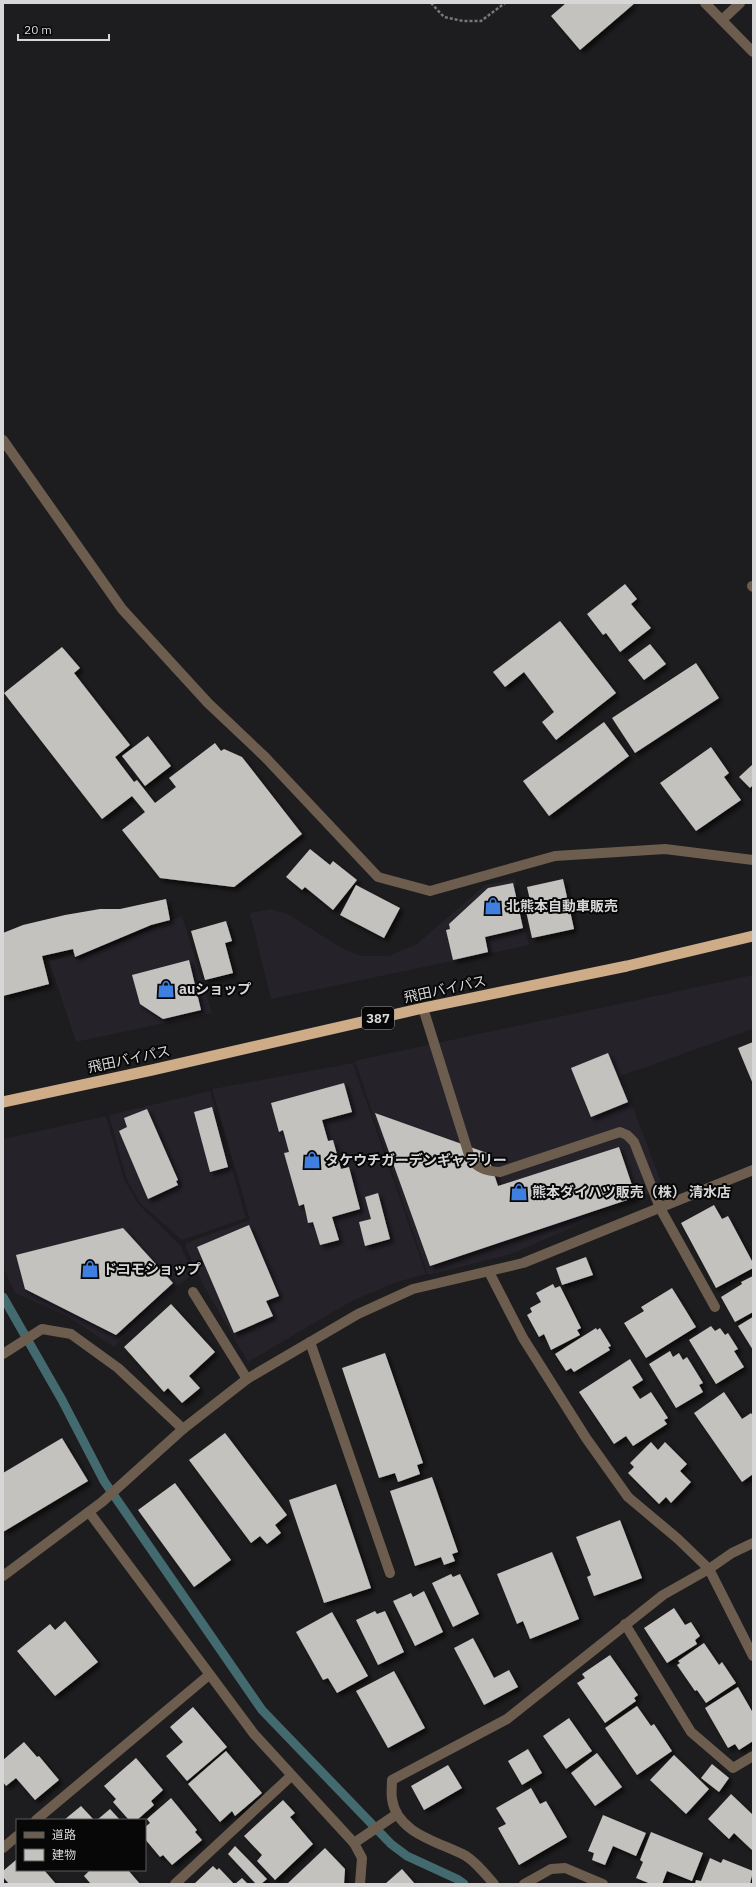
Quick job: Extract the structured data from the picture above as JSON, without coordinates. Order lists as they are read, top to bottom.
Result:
{
  "streets": {
    "highway": ["飛田バイパス", "387"]
  },
  "places": {
    "shop": [
      "北熊本自動車販売",
      "auショップ",
      "タケウチガーデンギャラリー",
      "熊本ダイハツ販売（株） 清水店",
      "ドコモショップ"
    ]
  },
  "legend": ["道路", "建物"],
  "scale_bar": "20 m"
}
